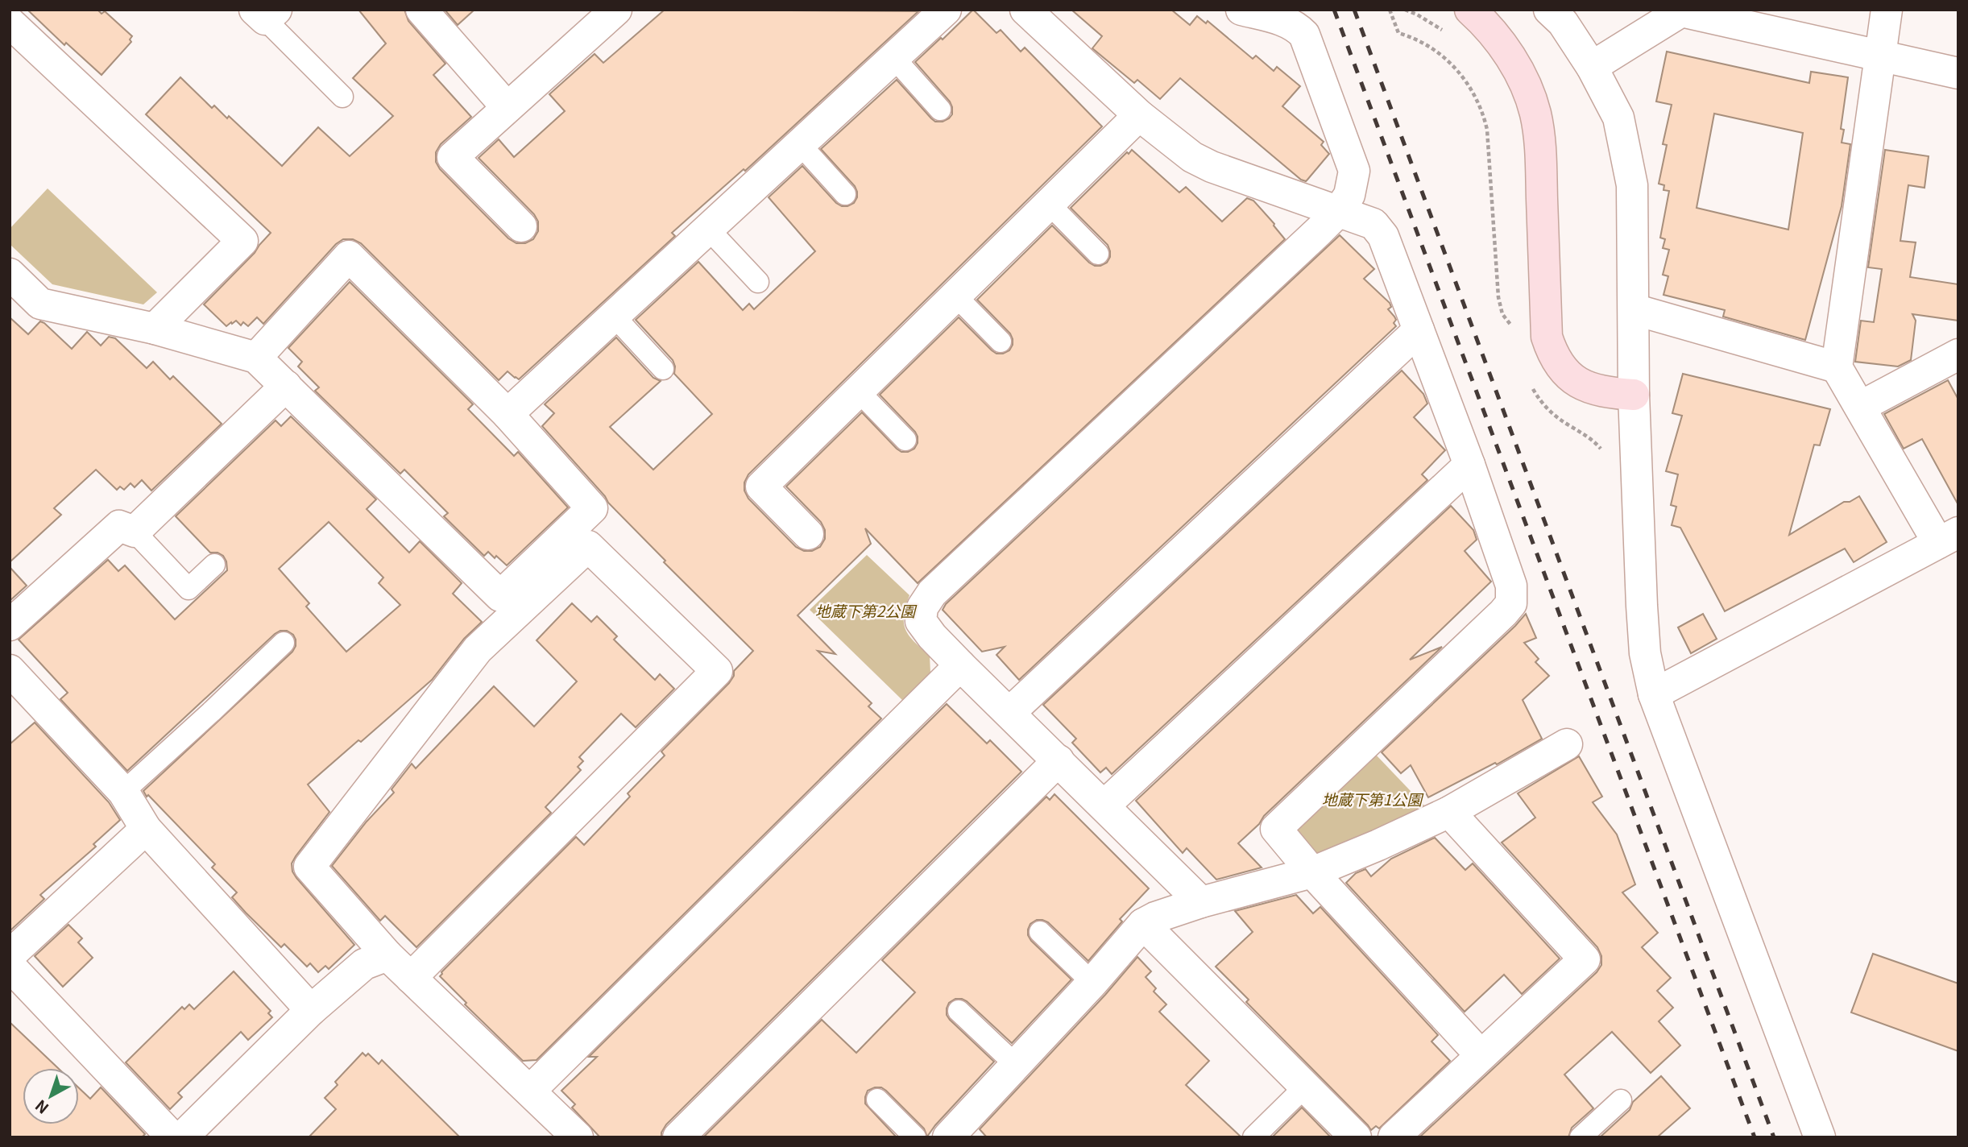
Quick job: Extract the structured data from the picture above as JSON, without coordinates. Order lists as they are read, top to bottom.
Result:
{
  "parks": ["地蔵下第2公園", "地蔵下第1公園"],
  "north": "bottom left"
}
